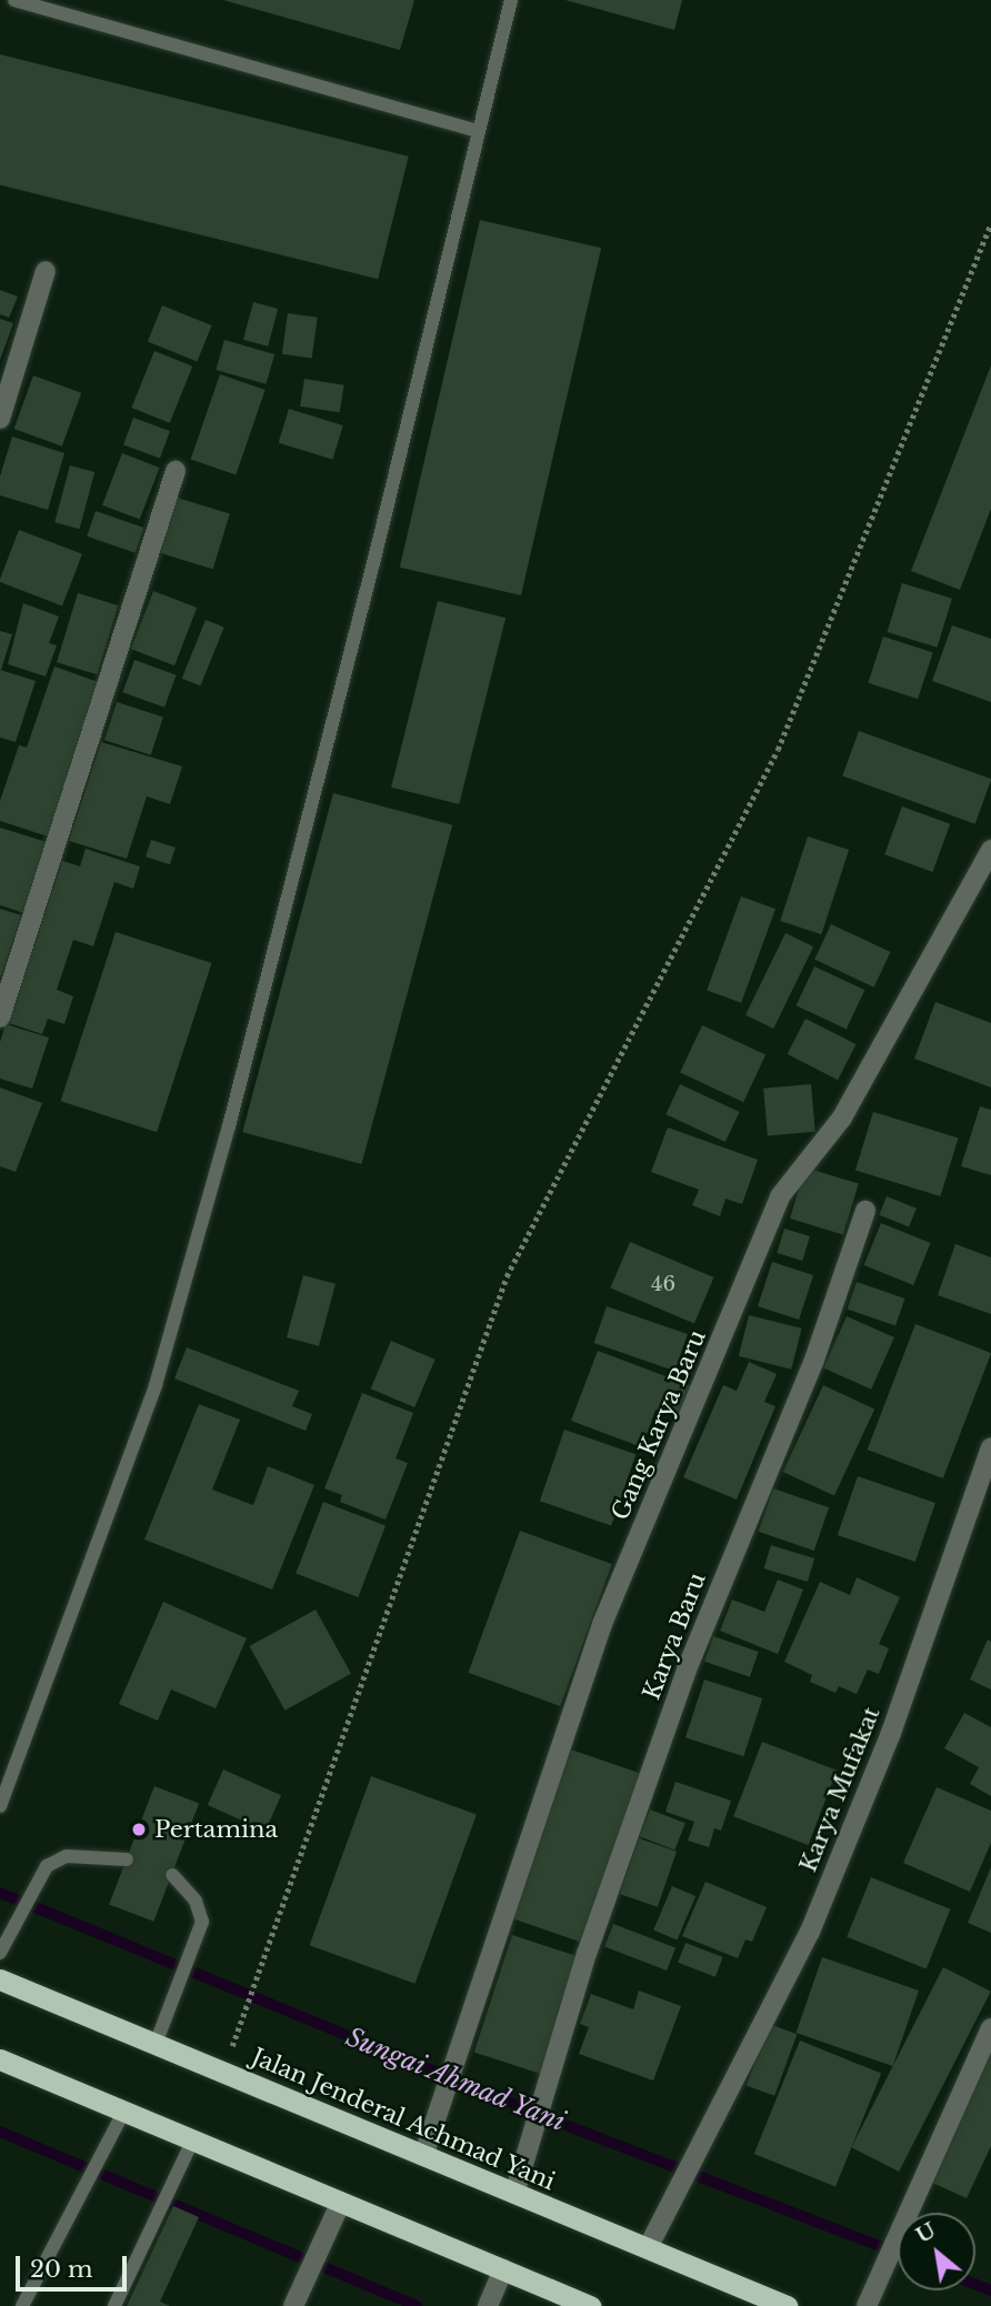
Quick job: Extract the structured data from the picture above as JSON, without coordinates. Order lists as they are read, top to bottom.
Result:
{
  "streets": {
    "highway": ["Jalan Jenderal Achmad Yani"],
    "street": ["Gang Karya Baru", "Karya Baru", "Karya Mufakat"]
  },
  "crossings": [
    ["Gang Karya Baru", "Jalan Jenderal Achmad Yani"],
    ["Karya Baru", "Jalan Jenderal Achmad Yani"],
    ["Karya Mufakat", "Jalan Jenderal Achmad Yani"]
  ],
  "water": ["Sungai Ahmad Yani"],
  "places": ["Pertamina"],
  "house_numbers": ["46"],
  "scale_bar": "20 m",
  "north": "top left"
}
